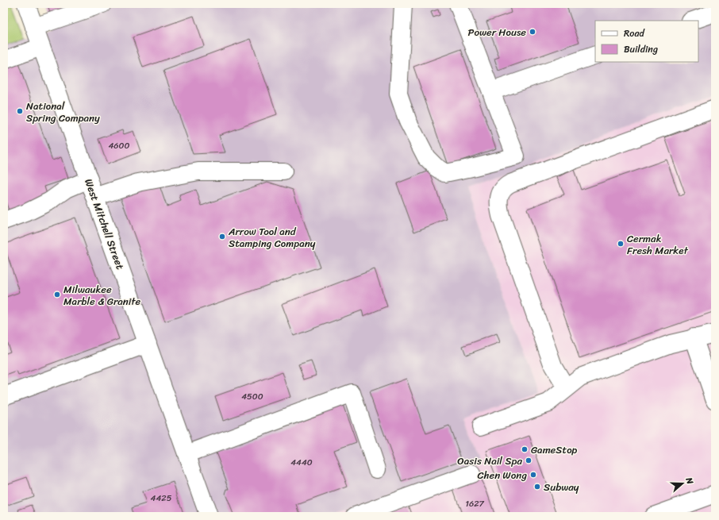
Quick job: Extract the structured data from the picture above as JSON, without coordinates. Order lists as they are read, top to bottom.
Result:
{
  "streets": {
    "street": ["West Mitchell Street"]
  },
  "places": [
    "Power House",
    "National Spring Company",
    "Arrow Tool and Stamping Company",
    "Cermak Fresh Market",
    "Milwaukee Marble & Granite",
    "GameStop",
    "Oasis Nail Spa",
    "Chen Wong",
    "Subway"
  ],
  "house_numbers": [
    "4600",
    "4500",
    "4440",
    "4425",
    "1627"
  ],
  "legend": ["Road", "Building"],
  "north": "right"
}
